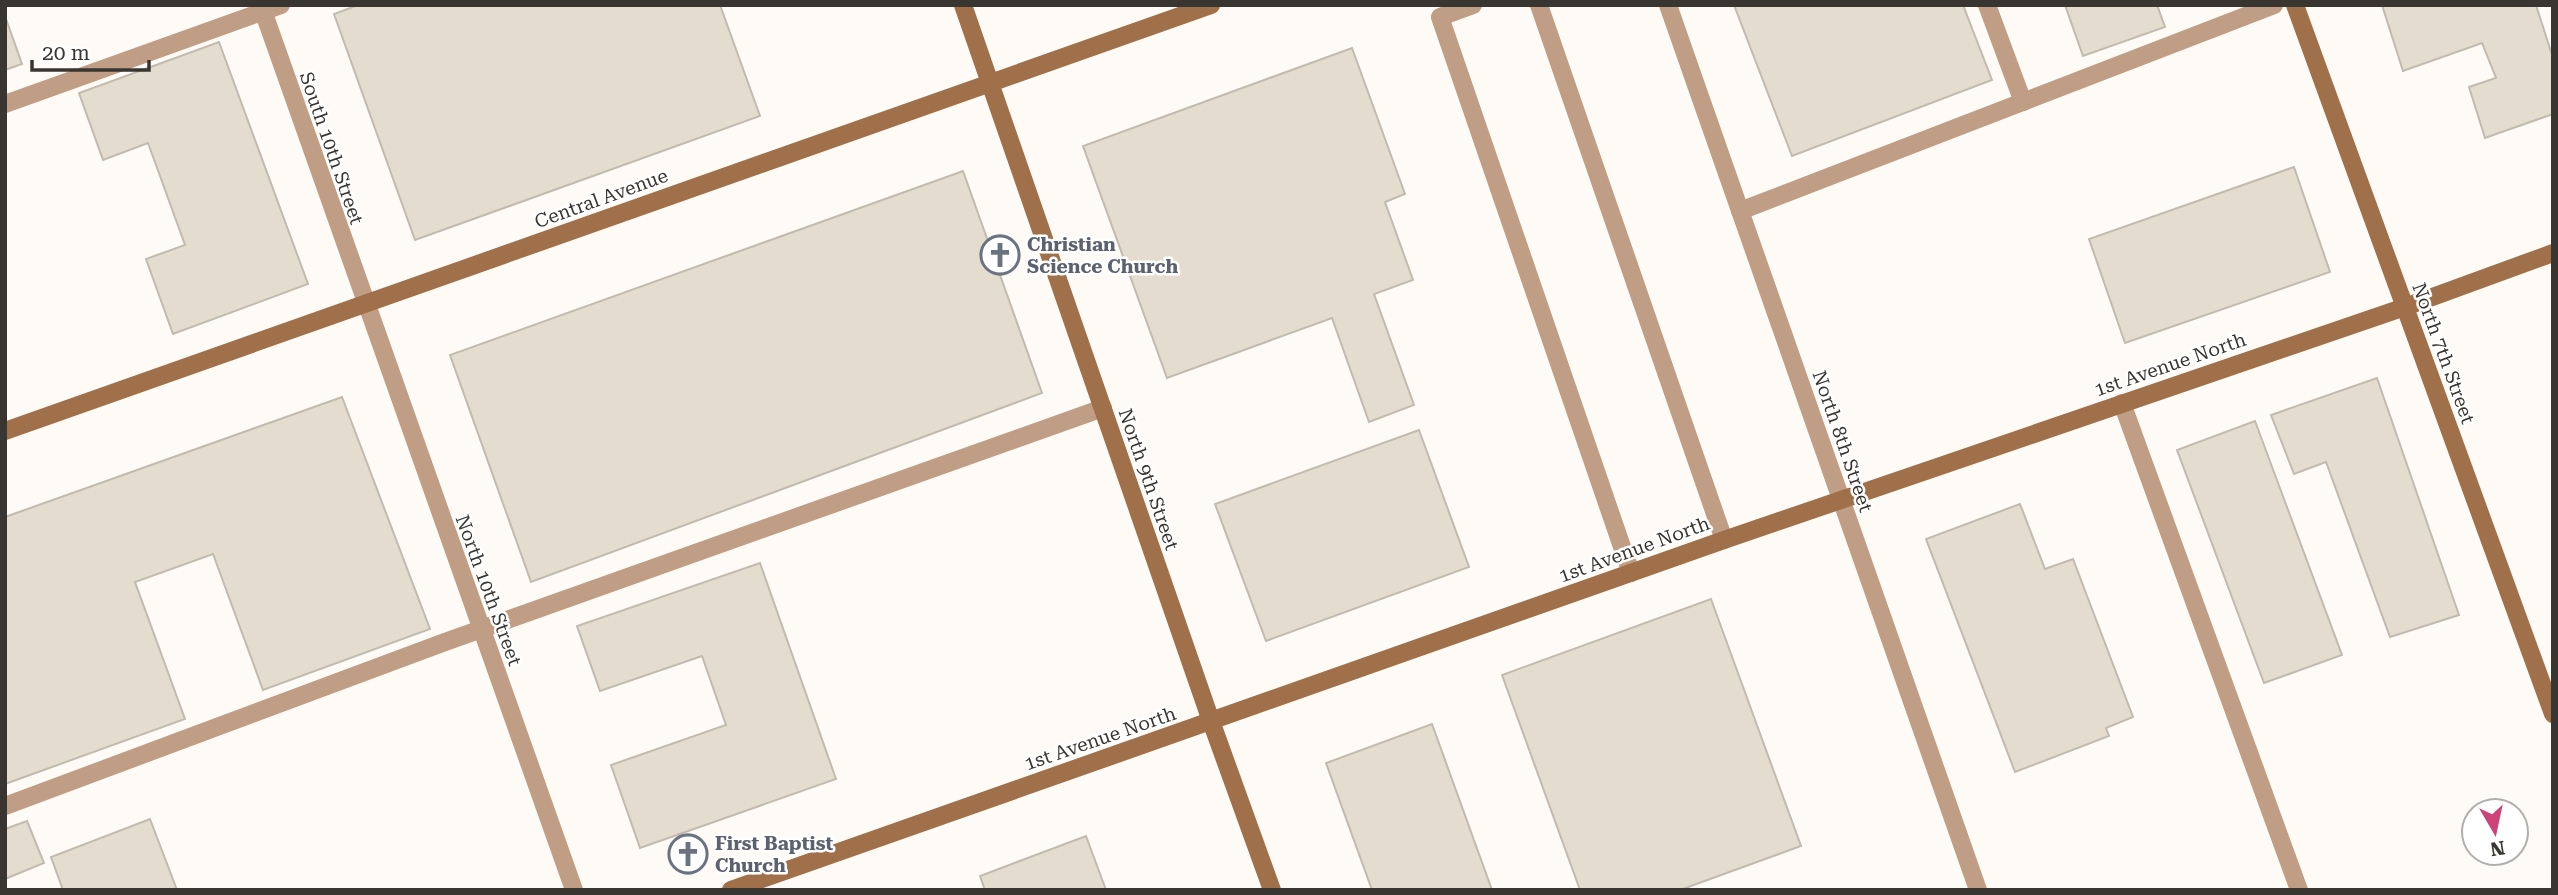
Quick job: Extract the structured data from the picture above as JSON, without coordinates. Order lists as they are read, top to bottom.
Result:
{
  "streets": {
    "main road": [
      "Central Avenue",
      "North 7th Street",
      "1st Avenue North",
      "North 9th Street"
    ],
    "street": ["South 10th Street", "North 8th Street", "North 10th Street"]
  },
  "crossings": [
    ["South 10th Street", "Central Avenue"],
    ["South 10th Street", "North 10th Street"],
    ["Central Avenue", "North 9th Street"],
    ["Central Avenue", "North 10th Street"],
    ["North 7th Street", "1st Avenue North"],
    ["1st Avenue North", "North 8th Street"],
    ["1st Avenue North", "North 9th Street"]
  ],
  "places": {
    "church": ["Christian Science Church", "First Baptist Church"]
  },
  "scale_bar": "20 m",
  "north": "bottom"
}
